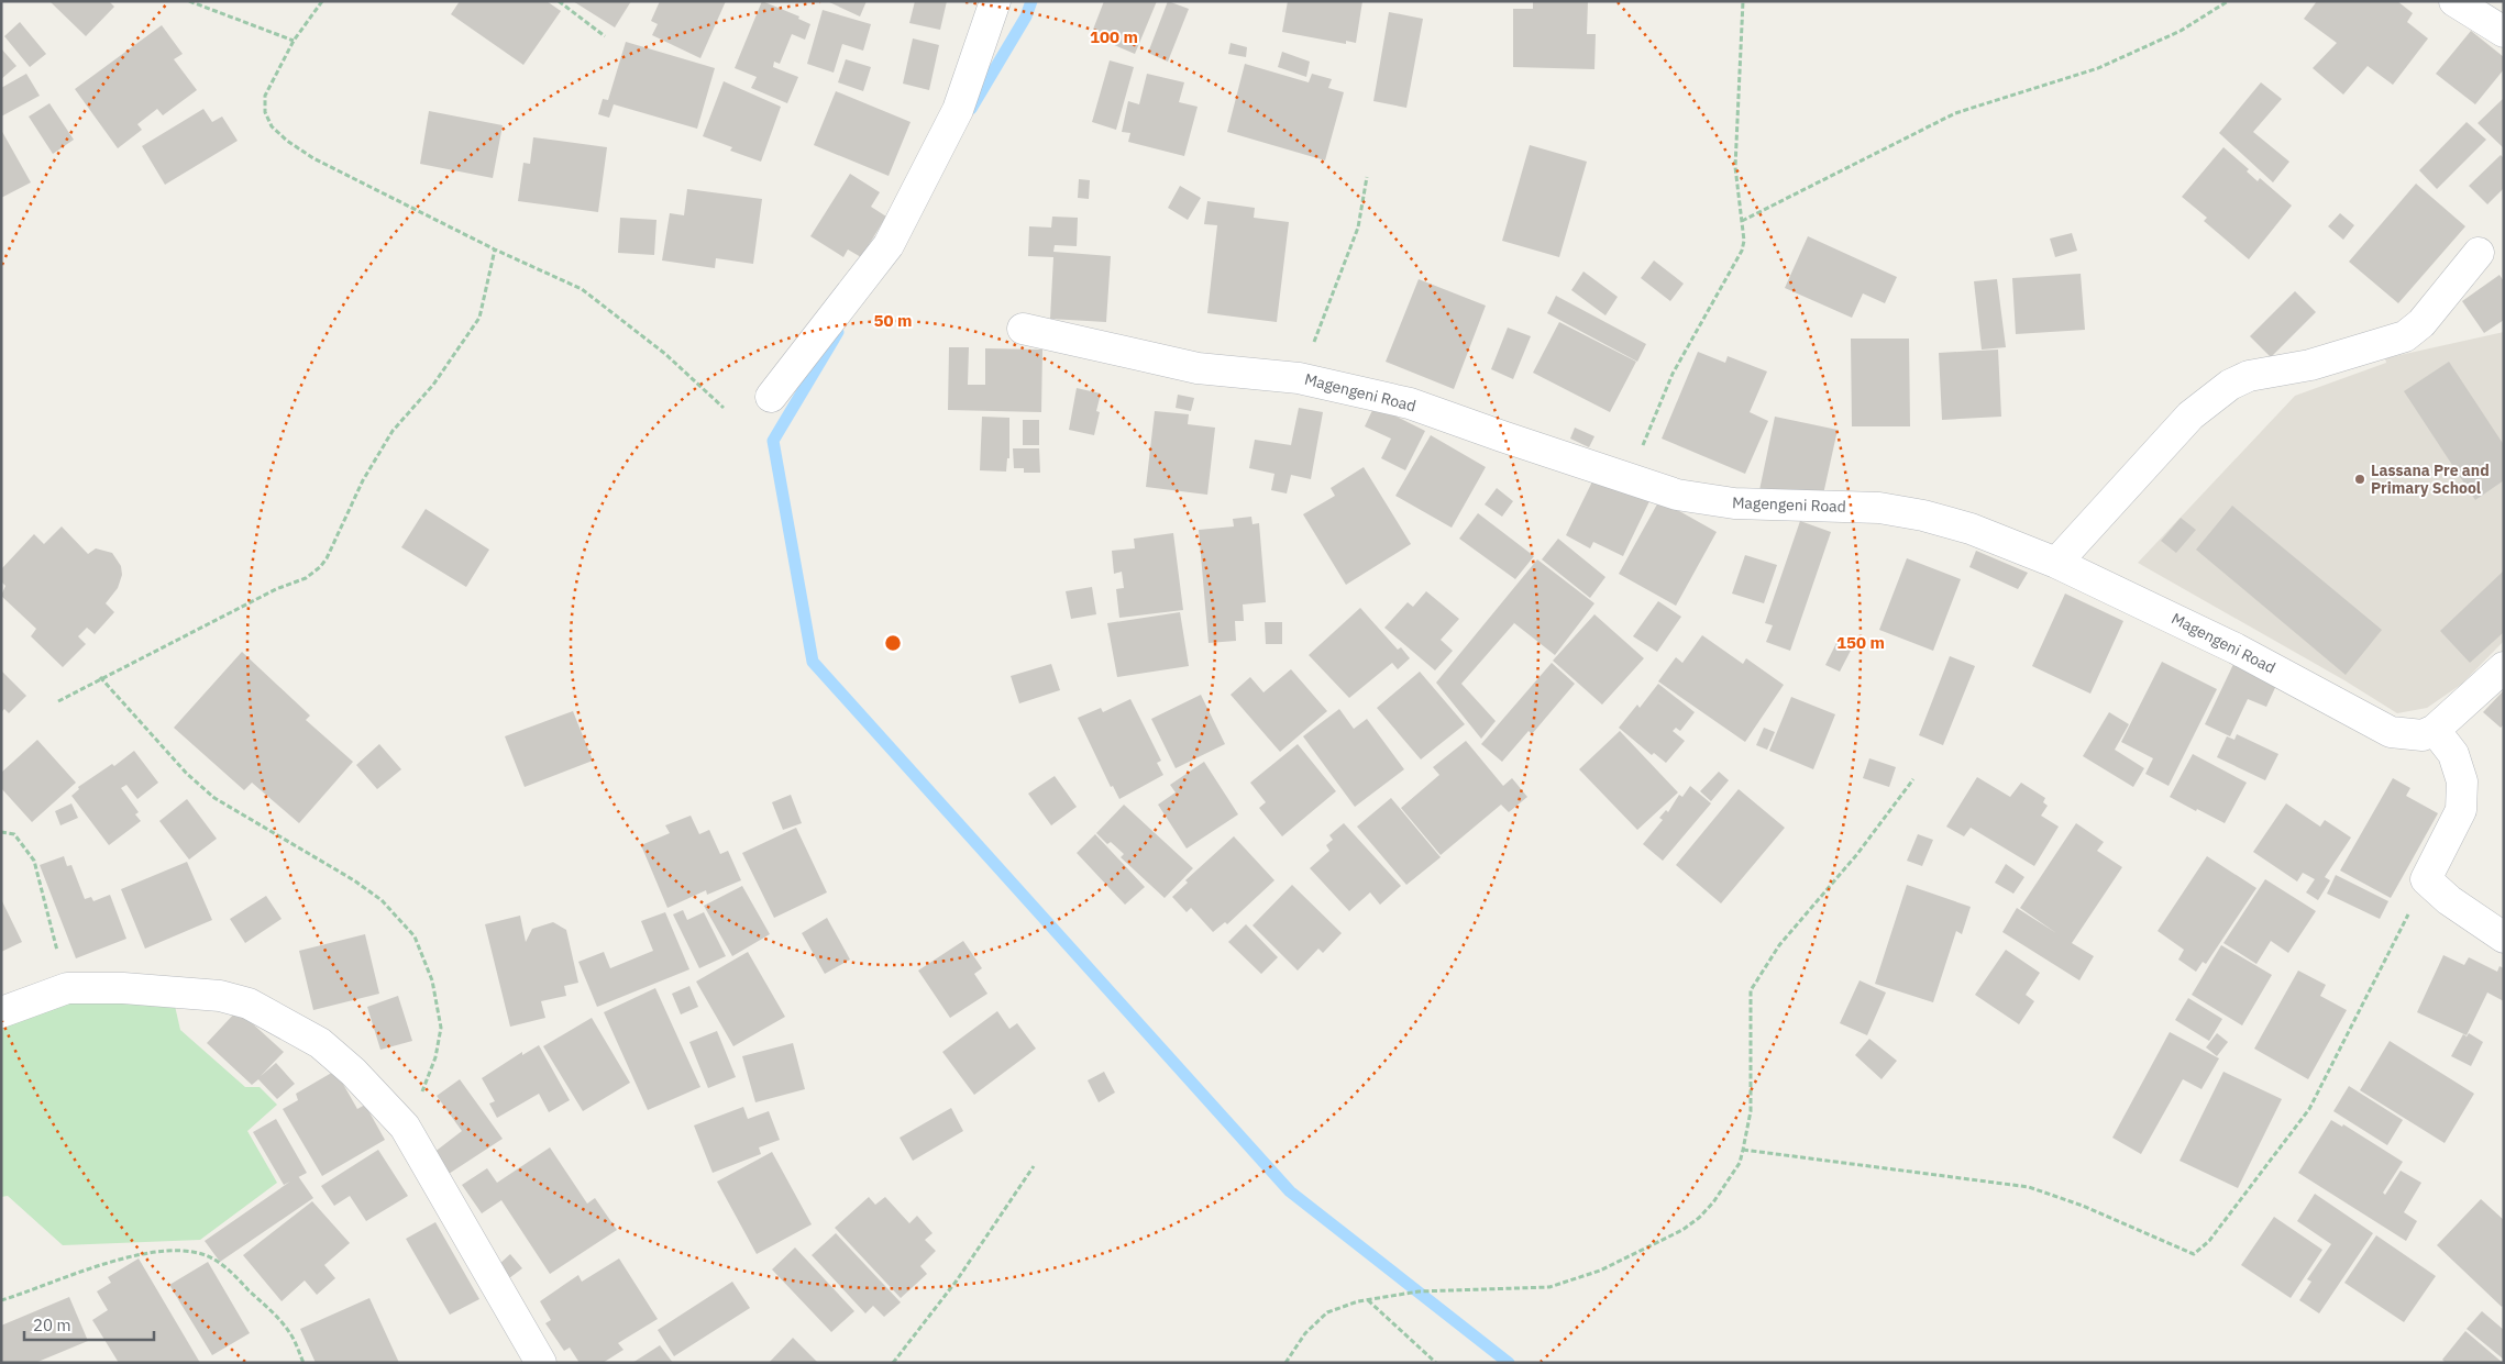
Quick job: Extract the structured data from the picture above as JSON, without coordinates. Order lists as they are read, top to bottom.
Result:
{
  "streets": {
    "street": ["Magengeni Road"]
  },
  "places": ["Lassana Pre and Primary School"],
  "scale_bar": "20 m",
  "rings": ["100 m", "50 m", "150 m"]
}
